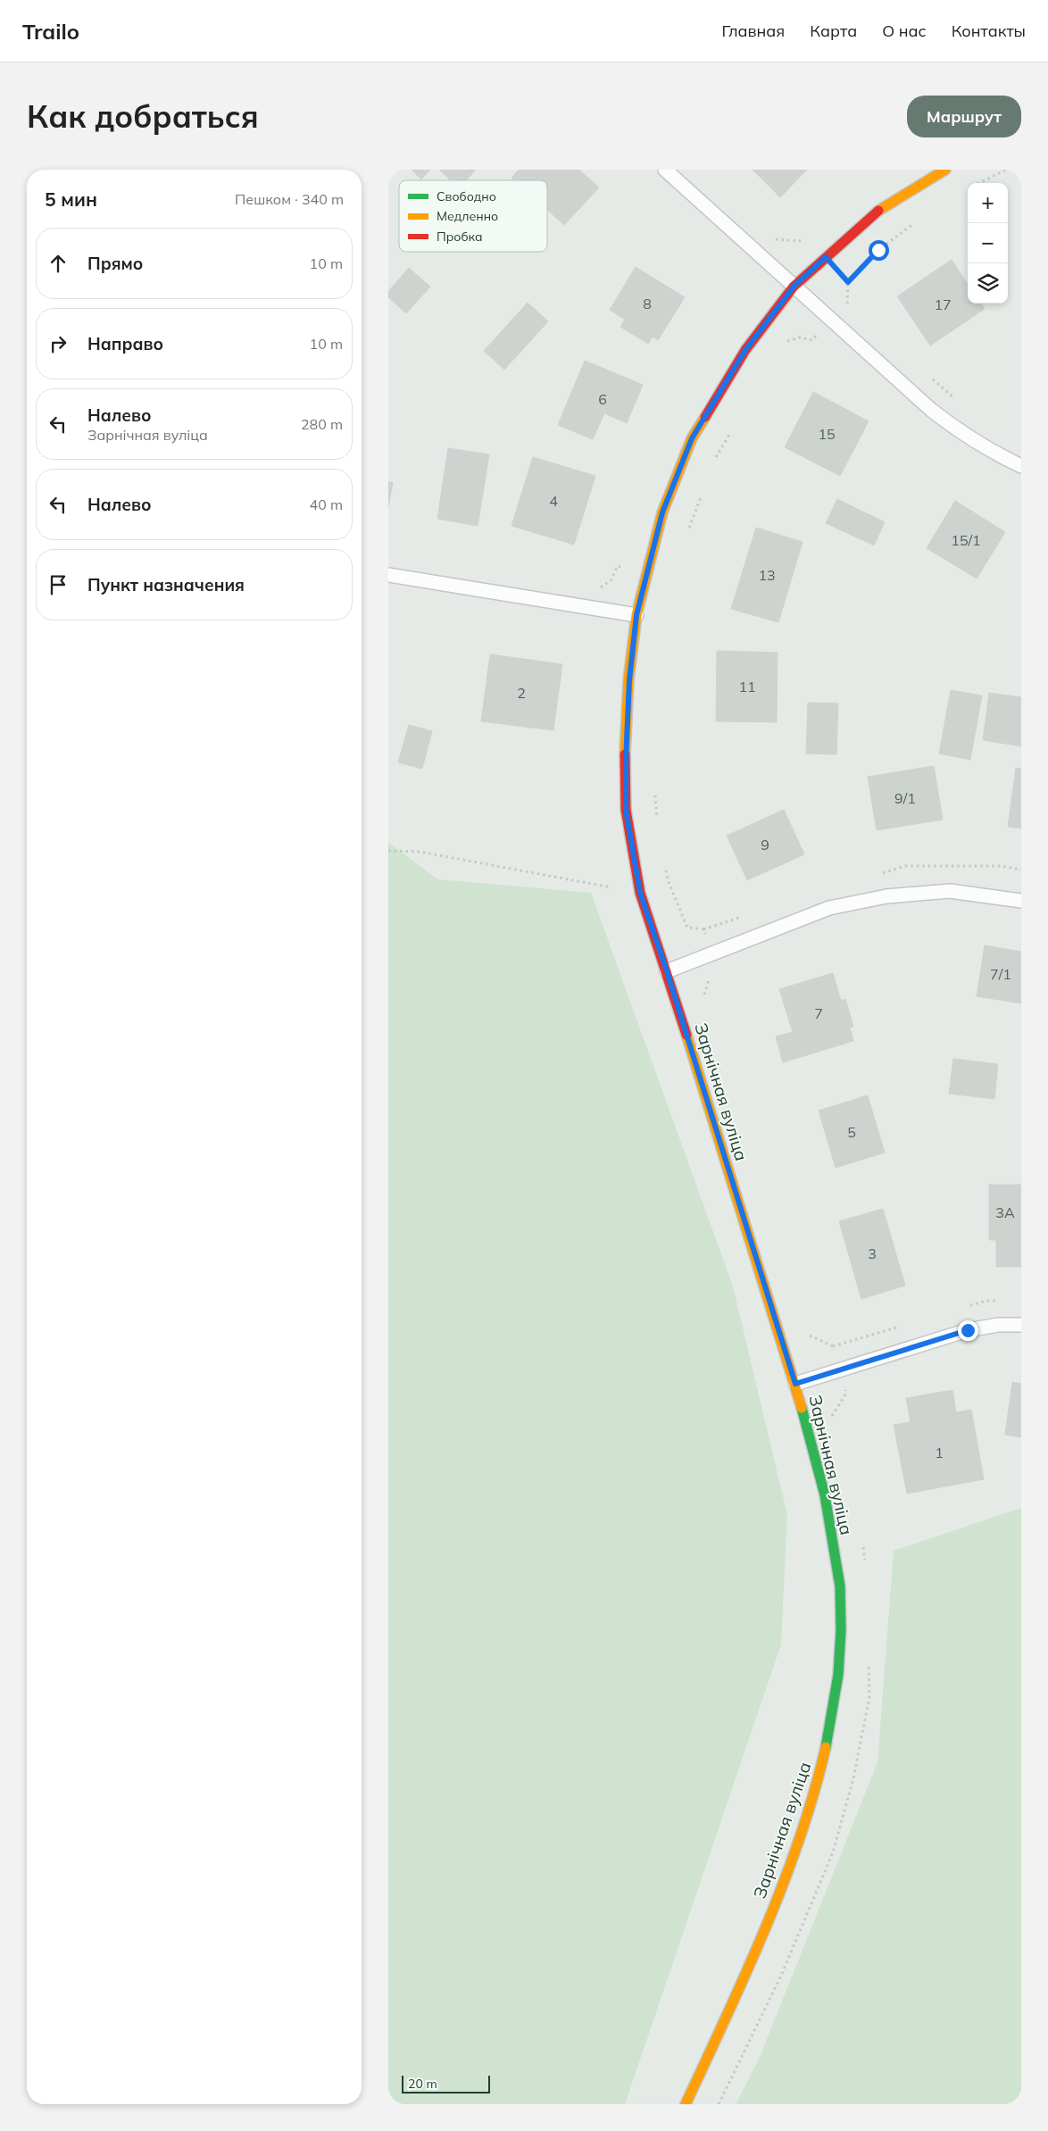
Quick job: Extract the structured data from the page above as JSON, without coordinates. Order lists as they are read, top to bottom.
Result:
{
  "streets": {
    "street": ["Зарнічная вуліца"]
  },
  "house_numbers": [
    "8",
    "17",
    "6",
    "15",
    "4",
    "15/1",
    "13",
    "11",
    "2",
    "9/1",
    "9",
    "7/1",
    "7",
    "5",
    "3А",
    "3",
    "1"
  ],
  "legend": ["Свободно", "Медленно", "Пробка"],
  "scale_bar": "20 m",
  "page": {
    "header": "Trailo",
    "nav": [
      "Главная",
      "Карта",
      "О нас",
      "Контакты"
    ],
    "buttons": "Маршрут",
    "title": "Как добраться",
    "heading": ["5 мин", "Пешком · 340 m"],
    "map_buttons": ["+", "−"],
    "list": [
      ["Прямо", "10 m"],
      ["Направо", "10 m"],
      ["Налево", "Зарнічная вуліца", "280 m"],
      ["Налево", "40 m"],
      "Пункт назначения"
    ],
    "scale": "20 m"
  }
}
